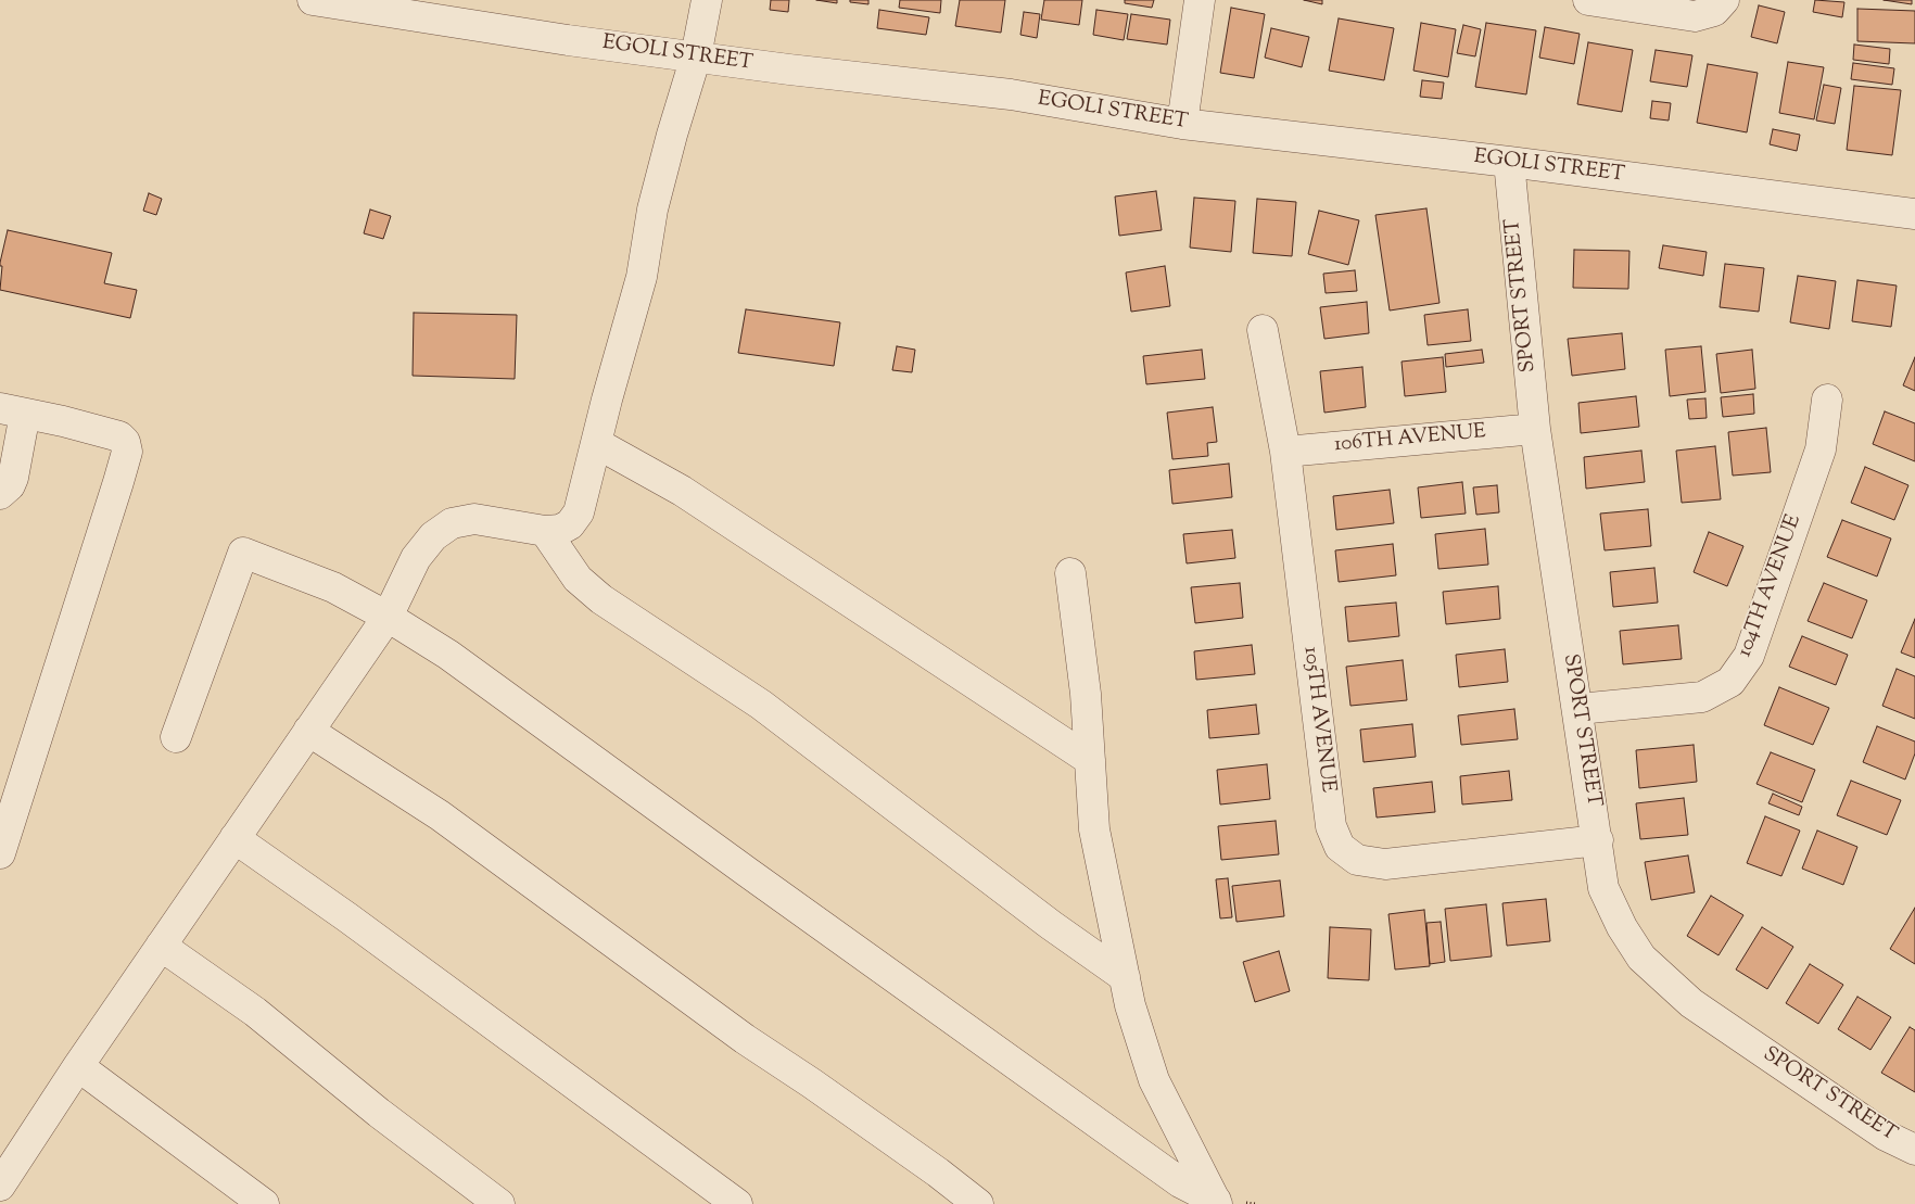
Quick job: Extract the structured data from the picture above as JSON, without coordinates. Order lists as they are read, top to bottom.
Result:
{
  "streets": {
    "street": [
      "EGOLI STREET",
      "SPORT STREET",
      "106TH AVENUE",
      "104TH AVENUE",
      "105TH AVENUE"
    ]
  },
  "crossings": [
    ["EGOLI STREET", "SPORT STREET"],
    ["SPORT STREET", "106TH AVENUE"],
    ["SPORT STREET", "104TH AVENUE"],
    ["SPORT STREET", "105TH AVENUE"],
    ["106TH AVENUE", "105TH AVENUE"]
  ]
}
